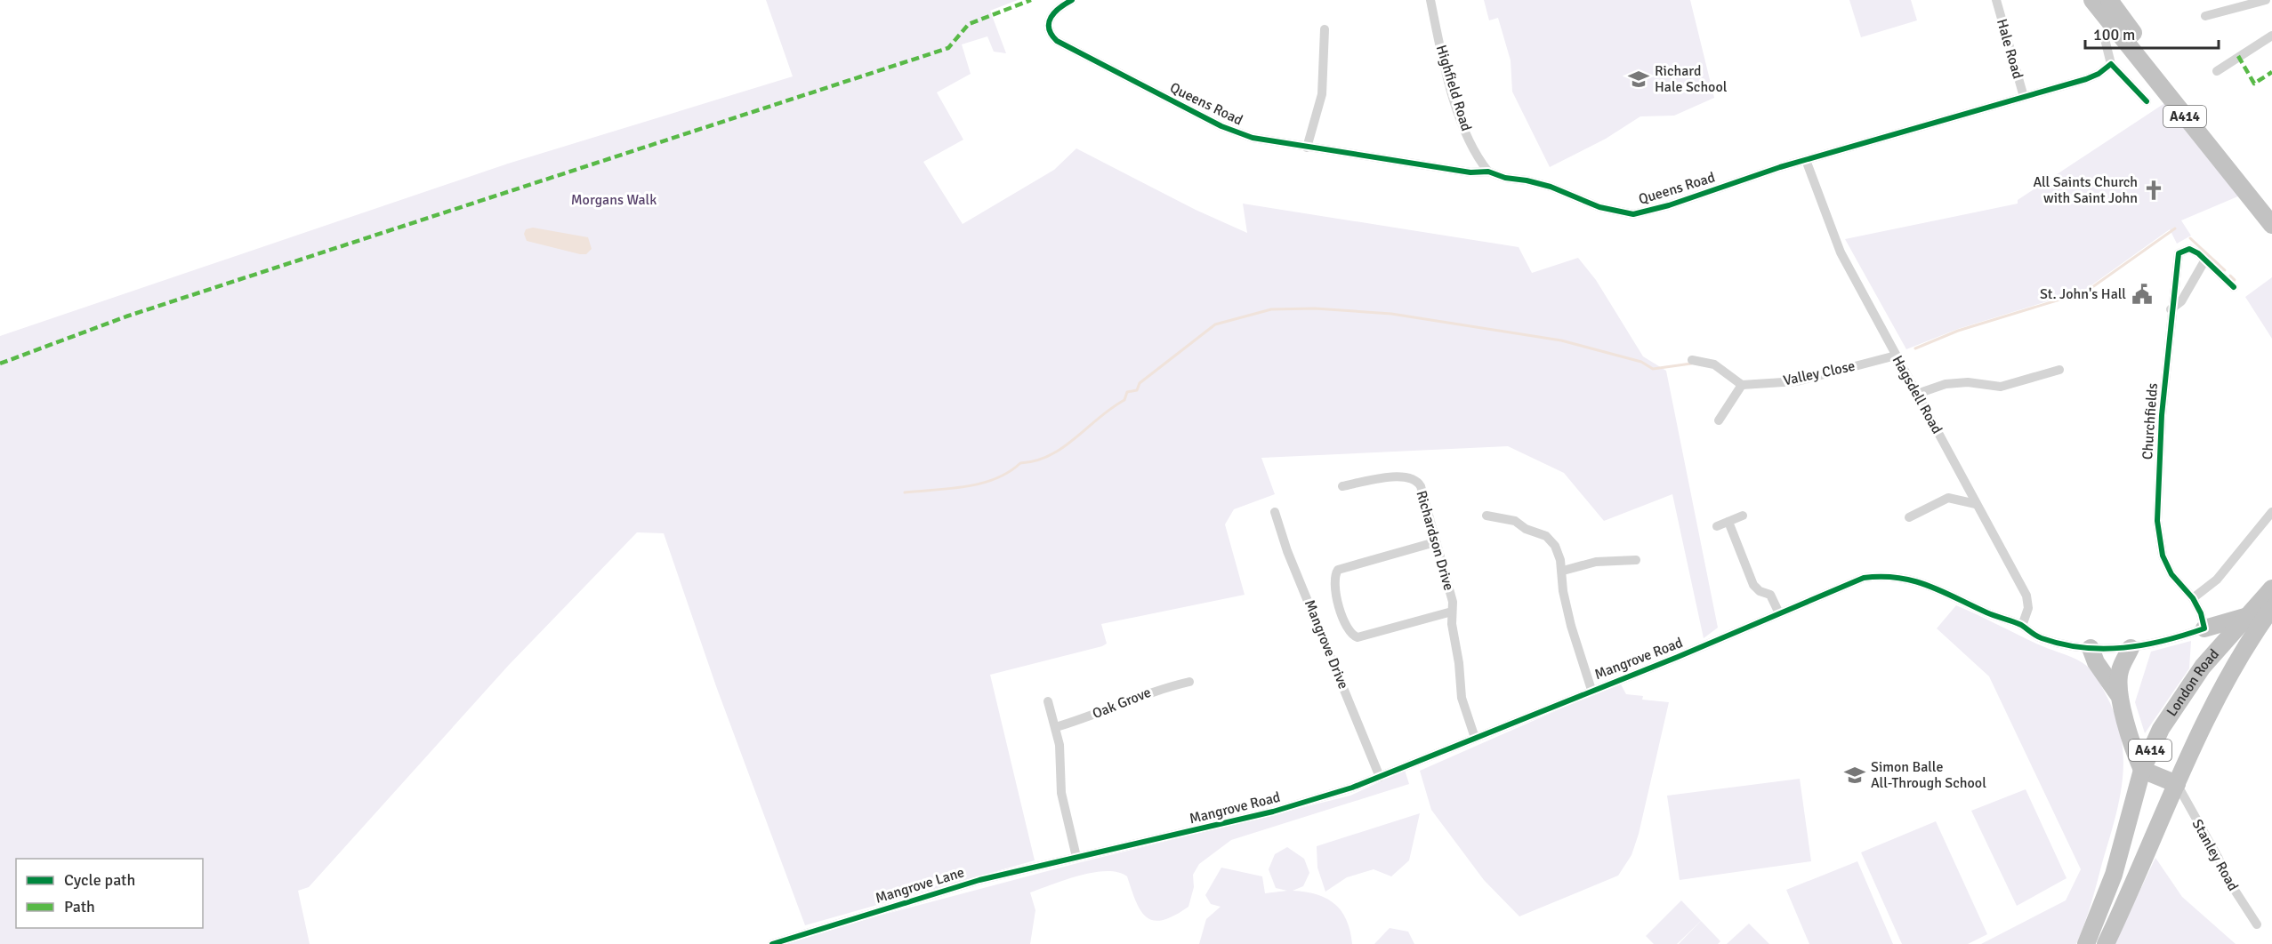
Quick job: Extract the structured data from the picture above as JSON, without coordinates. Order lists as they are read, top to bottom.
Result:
{
  "streets": {
    "highway": ["A414", "London Road"],
    "street": [
      "Hale Road",
      "Highfield Road",
      "Queens Road",
      "Valley Close",
      "Hagsdell Road",
      "Churchfields",
      "Richardson Drive",
      "Mangrove Drive",
      "Mangrove Road",
      "Oak Grove",
      "Stanley Road",
      "Mangrove Lane"
    ]
  },
  "crossings": [
    ["Hale Road", "Queens Road"],
    ["Highfield Road", "Queens Road"],
    ["Queens Road", "Hagsdell Road"],
    ["Valley Close", "Hagsdell Road"],
    ["Hagsdell Road", "Mangrove Road"],
    ["Churchfields", "Mangrove Road"],
    ["Richardson Drive", "Mangrove Road"],
    ["Mangrove Drive", "Mangrove Road"],
    ["Mangrove Road", "Mangrove Lane"],
    ["London Road", "Stanley Road"]
  ],
  "parks": ["Morgans Walk"],
  "places": {
    "school or university": ["Richard Hale School", "Simon Balle All-Through School"],
    "church": ["All Saints Church with Saint John"],
    "public building": ["St. John's Hall"]
  },
  "legend": ["Cycle path", "Path"],
  "scale_bar": "100 m"
}
